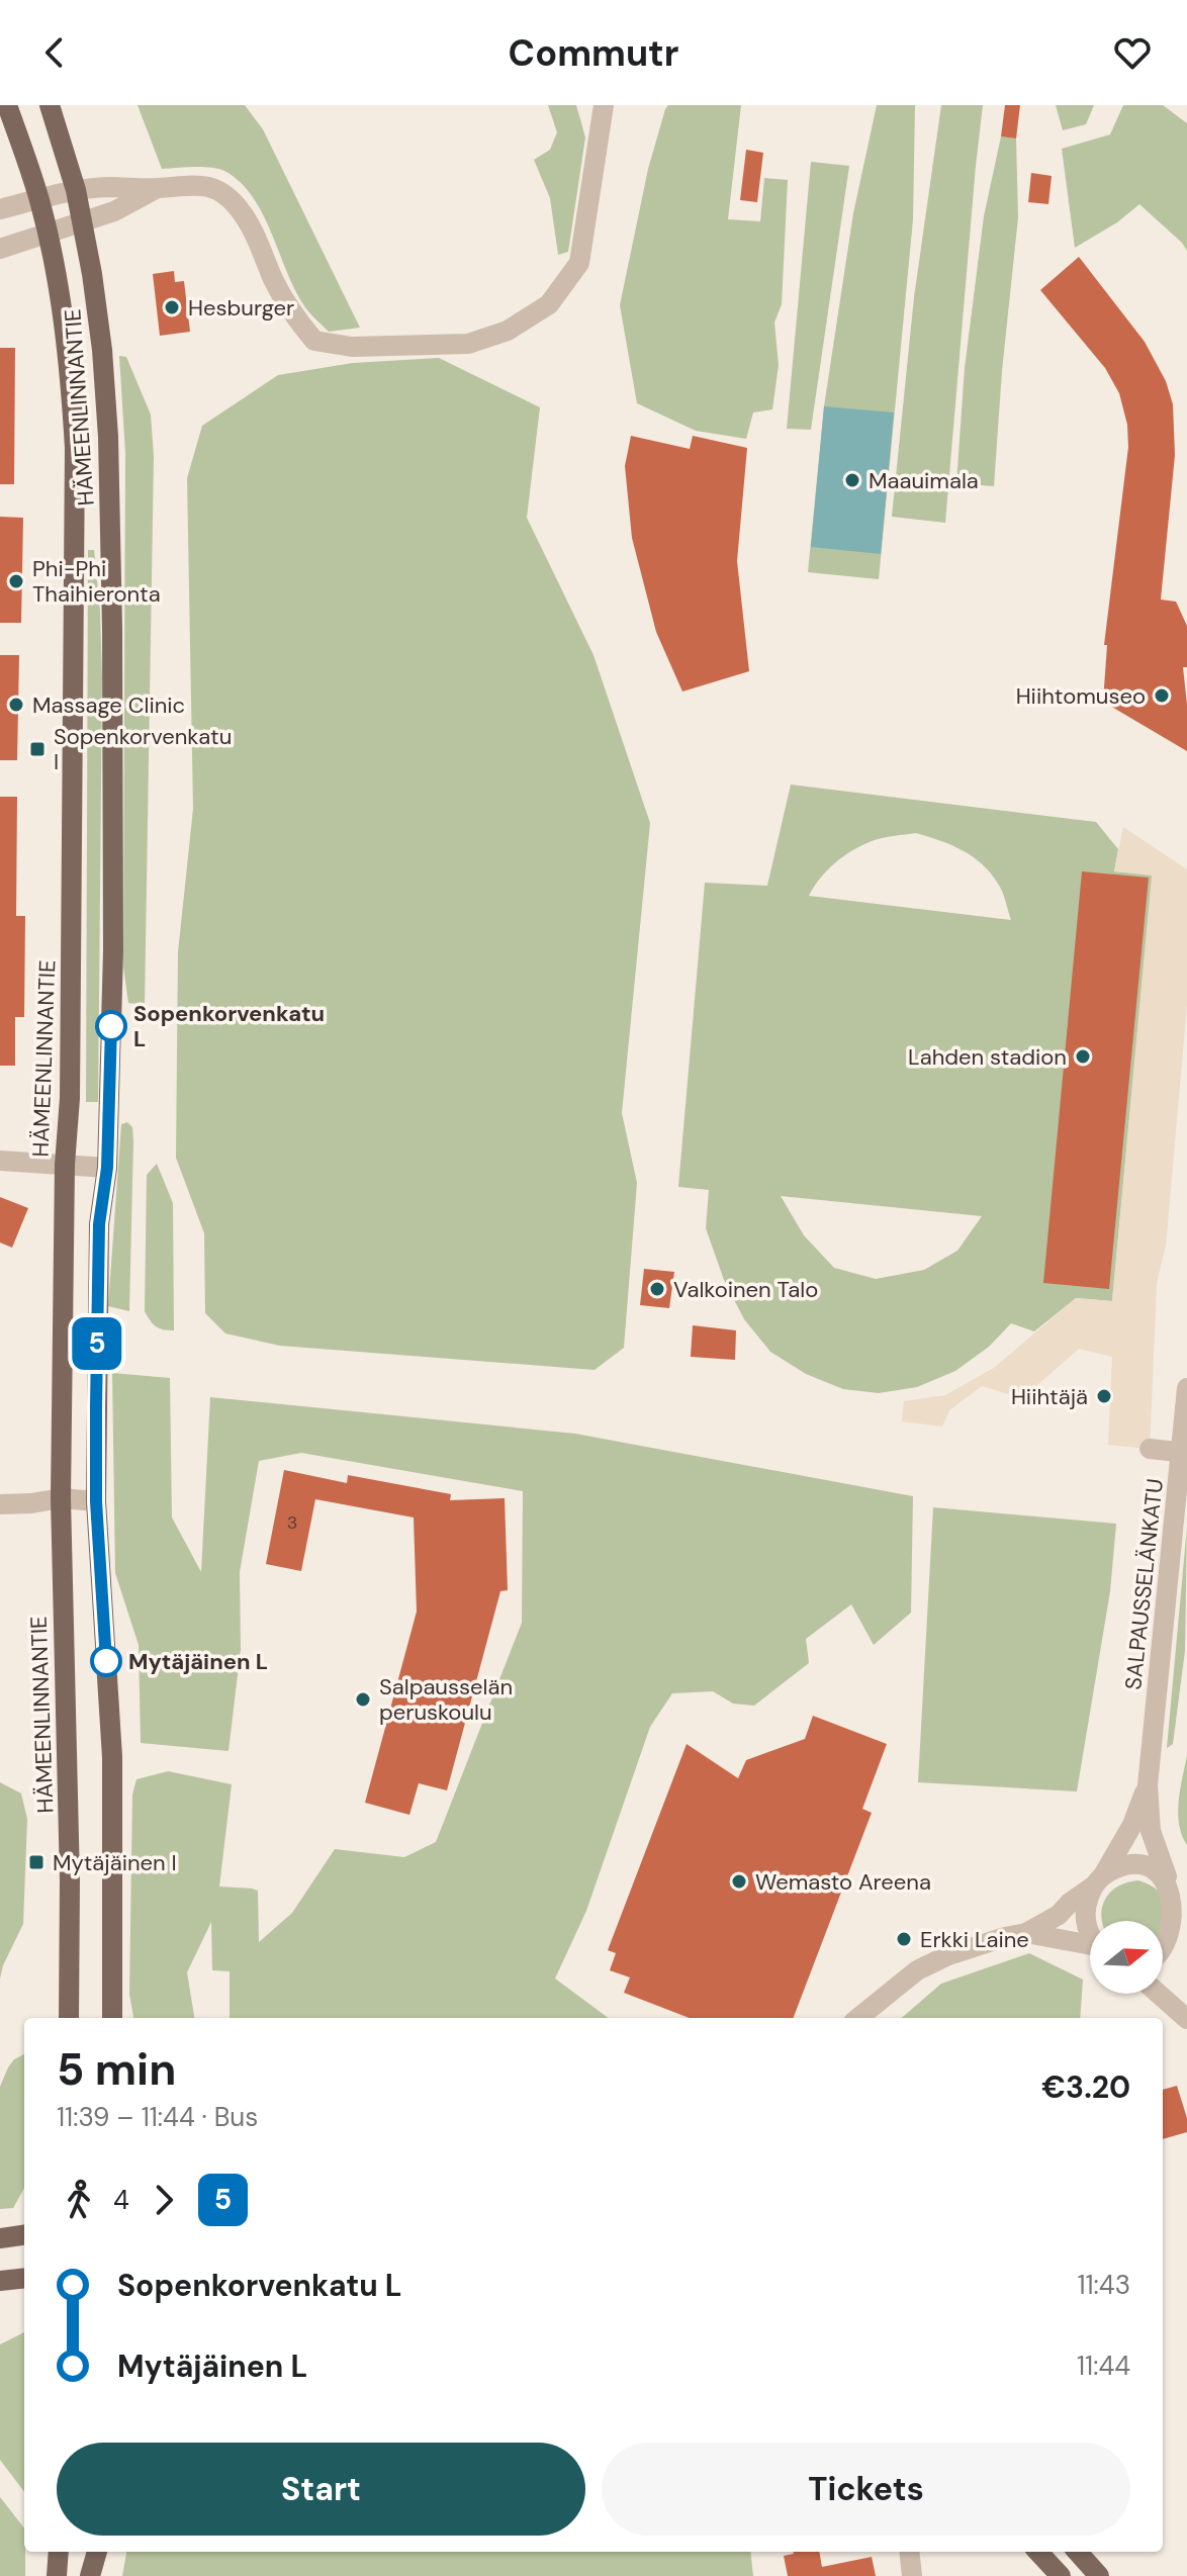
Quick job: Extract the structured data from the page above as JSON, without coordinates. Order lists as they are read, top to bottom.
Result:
{
  "streets": {
    "main road": ["HÄMEENLINNANTIE"],
    "street": ["SALPAUSSELÄNKATU"]
  },
  "places": {
    "other": [
      "Hesburger",
      "Maauimala",
      "Phi-Phi Thaihieronta",
      "Hiihtomuseo",
      "Massage Clinic",
      "Sopenkorvenkatu L",
      "Lahden stadion",
      "Valkoinen Talo",
      "Hiihtäjä",
      "Mytäjäinen L",
      "Salpausselän peruskoulu",
      "Wemasto Areena",
      "Erkki Laine"
    ],
    "transit": ["Sopenkorvenkatu I", "Mytäjäinen I"]
  },
  "lines": ["bus line 5"],
  "house_numbers": ["3"],
  "north": "right",
  "page": {
    "header": "Commutr",
    "on_map": "5",
    "heading": ["5 min", "11:39 – 11:44 · Bus", "€3.20"],
    "legs": ["4", "5"],
    "list": [
      {
        "name": "Sopenkorvenkatu L",
        "value": "11:43"
      },
      {
        "name": "Mytäjäinen L",
        "value": "11:44"
      }
    ],
    "buttons": ["Start", "Tickets"]
  }
}
